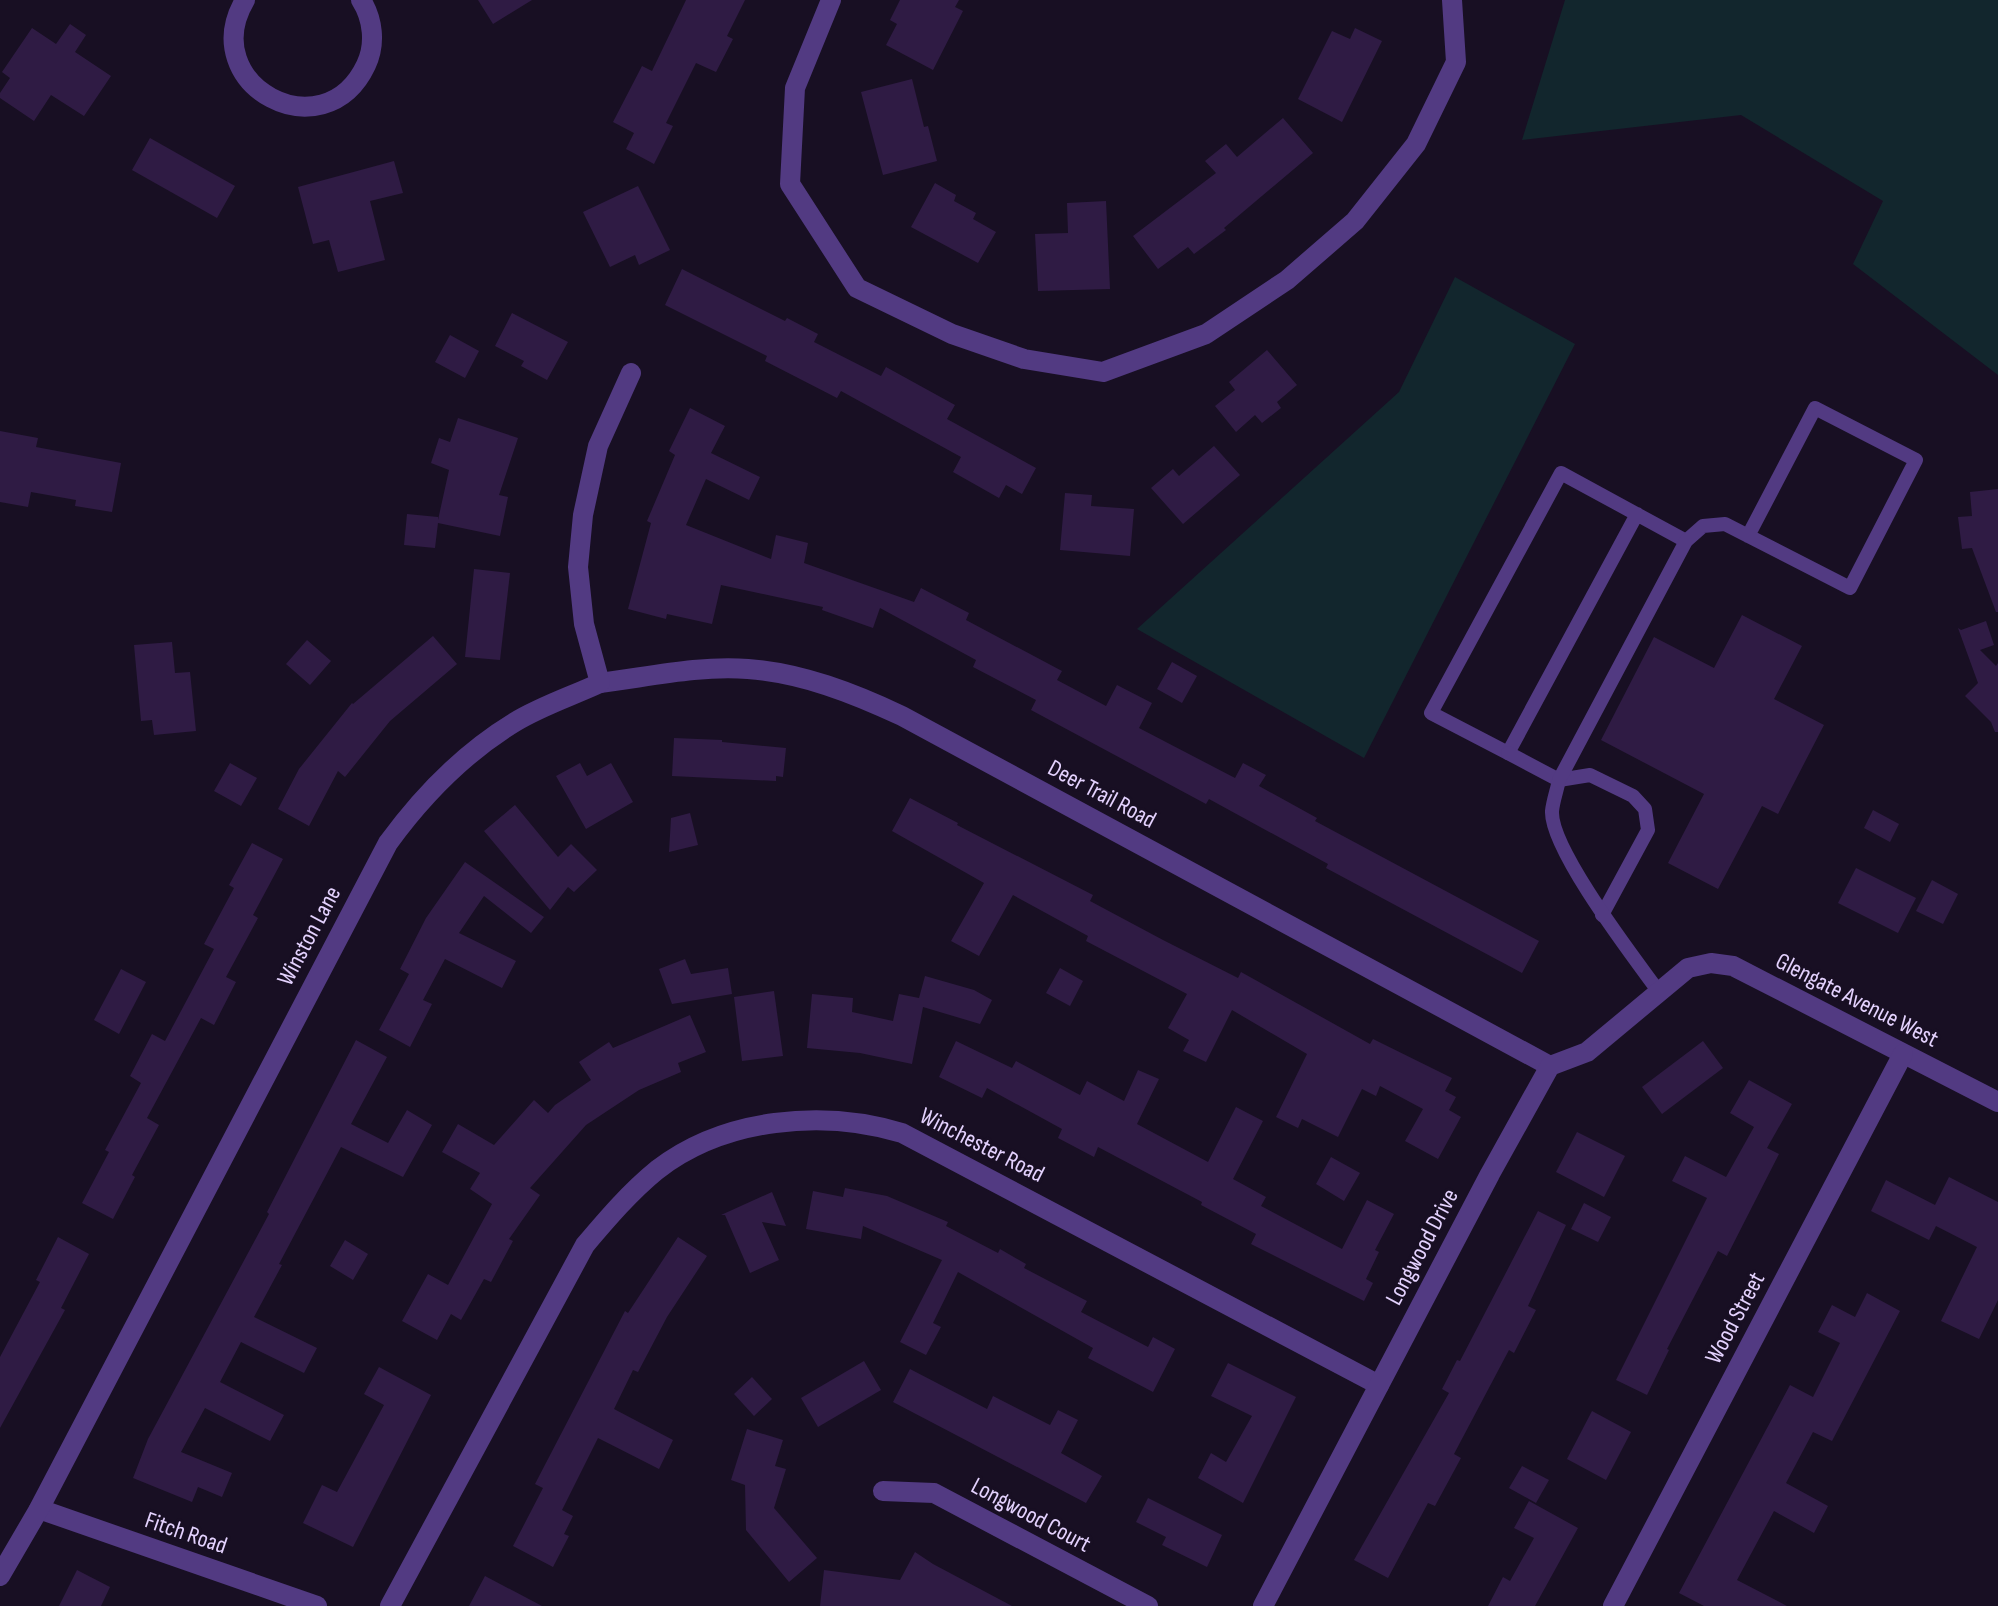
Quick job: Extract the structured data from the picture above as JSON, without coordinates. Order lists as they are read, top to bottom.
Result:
{
  "streets": {
    "street": [
      "Deer Trail Road",
      "Winston Lane",
      "Glengate Avenue West",
      "Winchester Road",
      "Longwood Drive",
      "Wood Street",
      "Longwood Court",
      "Fitch Road"
    ]
  },
  "crossings": [
    ["Deer Trail Road", "Winston Lane"],
    ["Deer Trail Road", "Longwood Drive"],
    ["Winston Lane", "Fitch Road"],
    ["Glengate Avenue West", "Wood Street"],
    ["Winchester Road", "Longwood Drive"]
  ]
}
